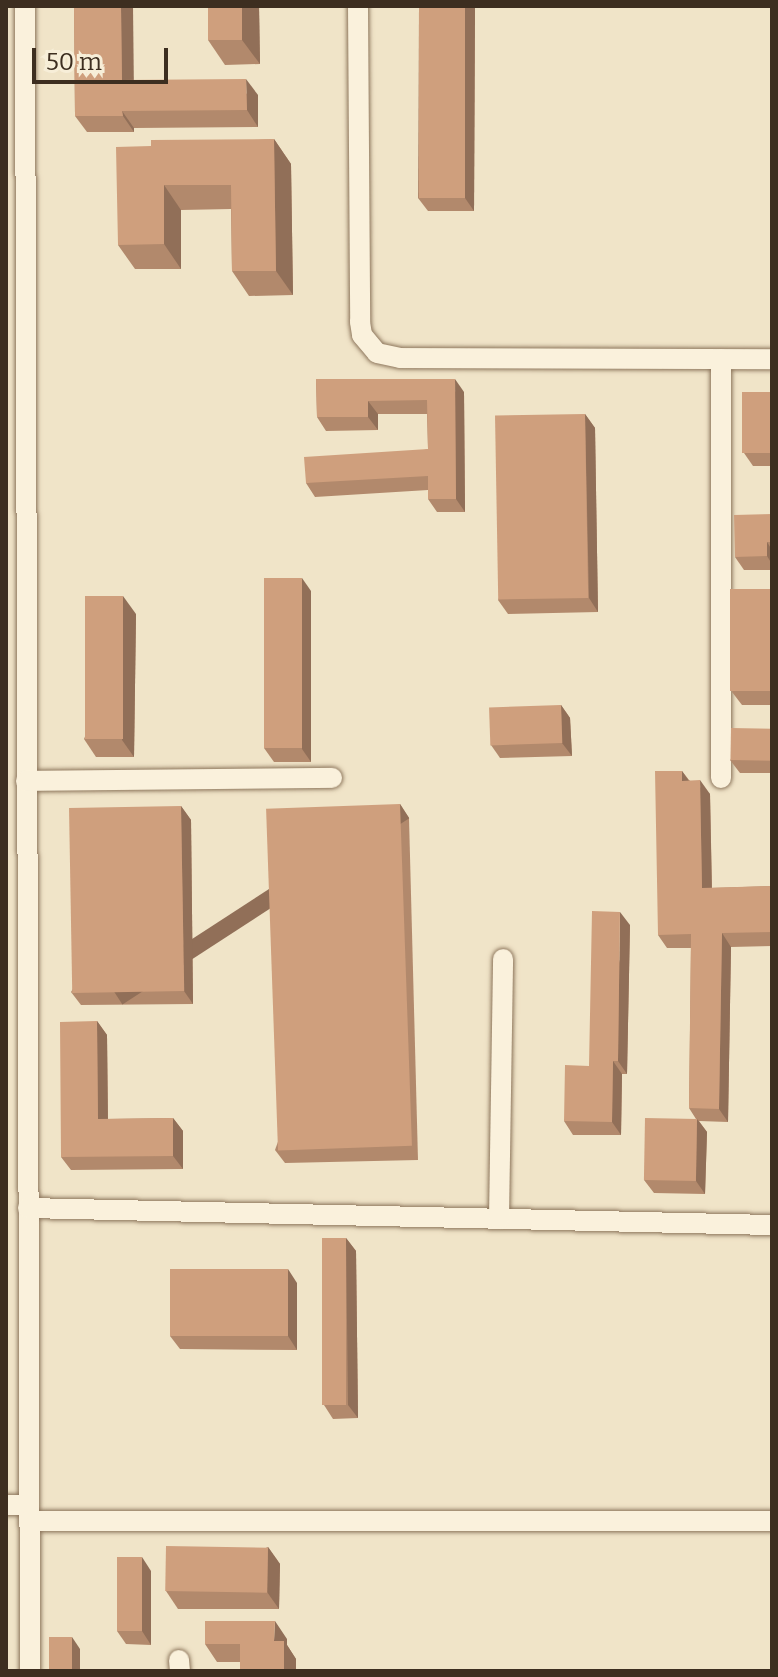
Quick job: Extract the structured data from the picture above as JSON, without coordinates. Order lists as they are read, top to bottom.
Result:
{
  "scale_bar": "50 m"
}
